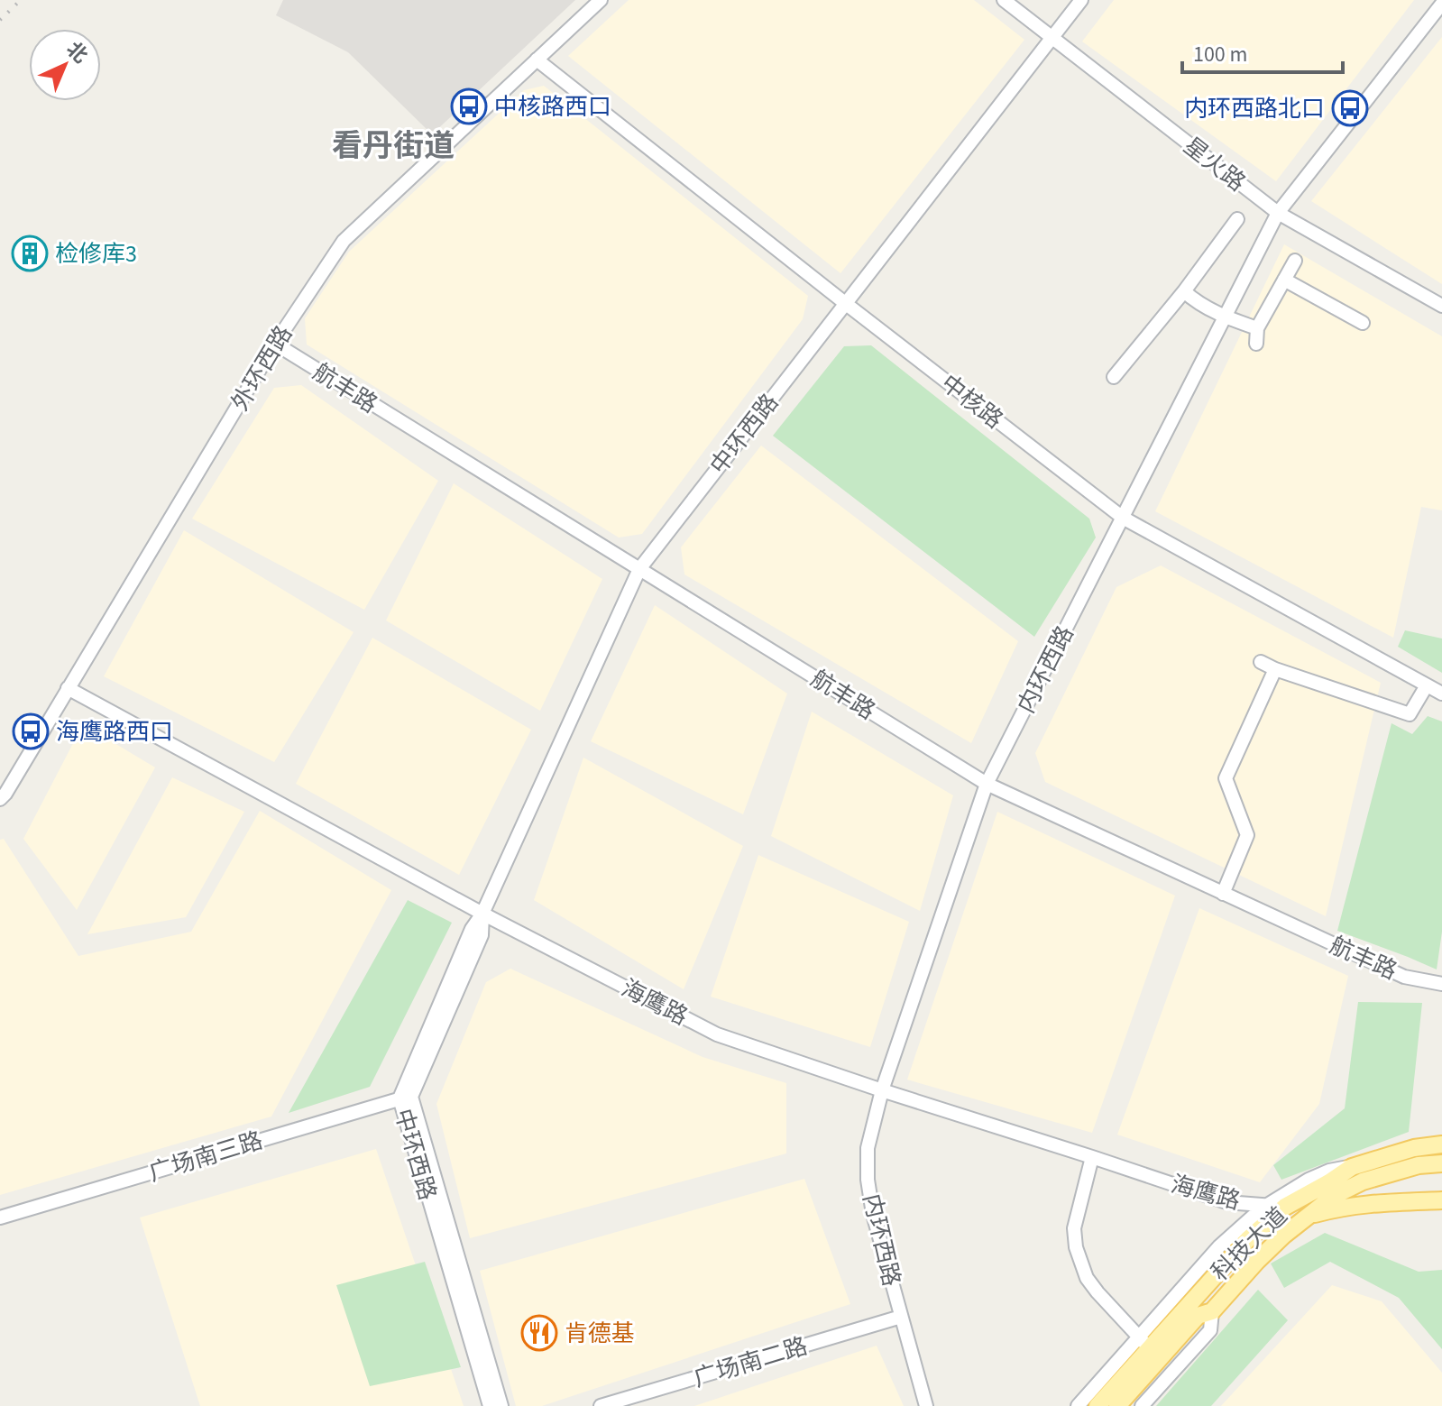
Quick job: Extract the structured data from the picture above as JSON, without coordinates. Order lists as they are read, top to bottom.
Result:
{
  "streets": {
    "main road": ["科技大道"],
    "street": [
      "星火路",
      "外环西路",
      "航丰路",
      "中核路",
      "中环西路",
      "内环西路",
      "海鹰路",
      "广场南三路",
      "广场南二路"
    ]
  },
  "crossings": [
    ["星火路", "中环西路"],
    ["星火路", "内环西路"],
    ["外环西路", "航丰路"],
    ["外环西路", "中核路"],
    ["外环西路", "海鹰路"],
    ["航丰路", "中环西路"],
    ["航丰路", "内环西路"],
    ["中核路", "中环西路"],
    ["中核路", "内环西路"],
    ["中环西路", "海鹰路"],
    ["中环西路", "广场南三路"],
    ["内环西路", "海鹰路"],
    ["内环西路", "广场南二路"],
    ["海鹰路", "科技大道"]
  ],
  "districts": ["看丹街道"],
  "places": {
    "bus stop": ["中核路西口", "内环西路北口", "海鹰路西口"],
    "building": ["检修库3"],
    "restaurant": ["肯德基"]
  },
  "scale_bar": "100 m",
  "north": "top right"
}
